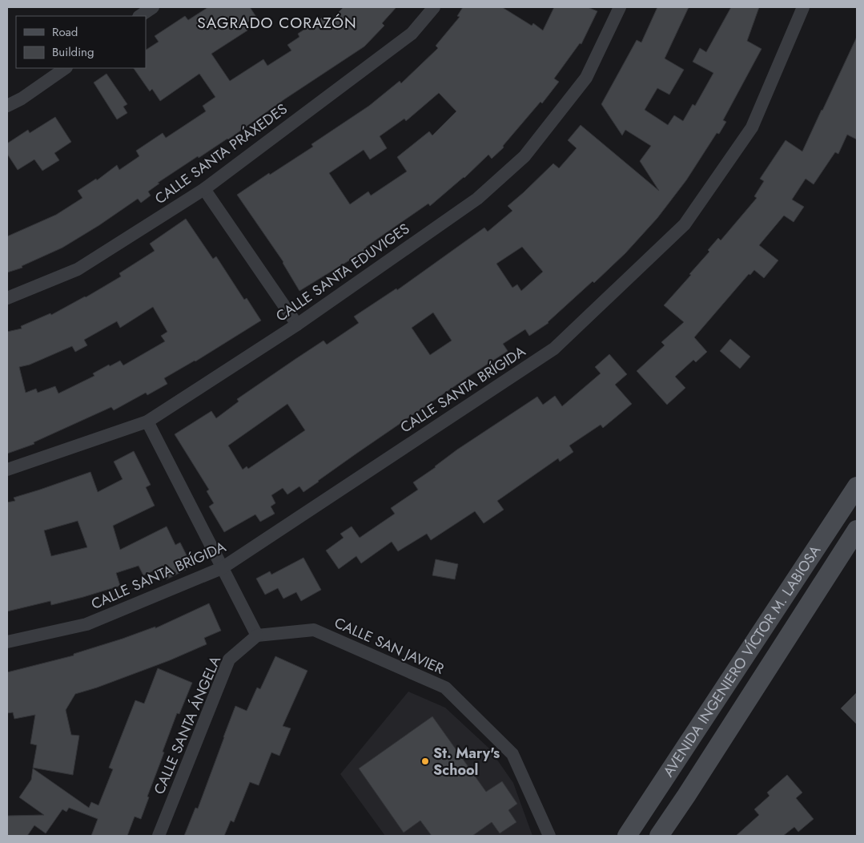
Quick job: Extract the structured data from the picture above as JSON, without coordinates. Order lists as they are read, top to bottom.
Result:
{
  "streets": {
    "main road": ["AVENIDA INGENIERO VÍCTOR M. LABIOSA"],
    "street": [
      "CALLE SANTA PRÁXEDES",
      "CALLE SANTA EDUVIGES",
      "CALLE SANTA BRÍGIDA",
      "CALLE SAN JAVIER",
      "CALLE SANTA ÁNGELA"
    ]
  },
  "crossings": [
    ["CALLE SAN JAVIER", "CALLE SANTA ÁNGELA"]
  ],
  "districts": ["SAGRADO CORAZÓN"],
  "places": ["St. Mary's School"],
  "legend": ["Road", "Building"]
}
